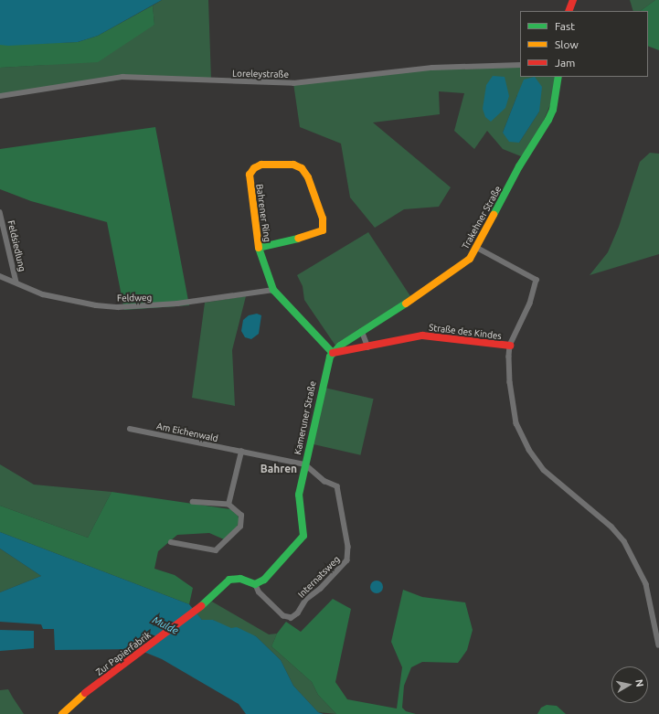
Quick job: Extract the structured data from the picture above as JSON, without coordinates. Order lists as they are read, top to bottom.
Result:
{
  "streets": {
    "street": [
      "Loreleystraße",
      "Bahrener Ring",
      "Trakehner Straße",
      "Feldsiedlung",
      "Feldweg",
      "Straße des Kindes",
      "Kameruner Straße",
      "Am Eichenwald",
      "Internatsweg",
      "Zur Papierfabrik"
    ]
  },
  "crossings": [
    ["Bahrener Ring", "Trakehner Straße"],
    ["Bahrener Ring", "Feldweg"],
    ["Bahrener Ring", "Straße des Kindes"],
    ["Bahrener Ring", "Kameruner Straße"],
    ["Trakehner Straße", "Straße des Kindes"],
    ["Trakehner Straße", "Kameruner Straße"],
    ["Feldsiedlung", "Feldweg"],
    ["Straße des Kindes", "Kameruner Straße"],
    ["Kameruner Straße", "Am Eichenwald"],
    ["Kameruner Straße", "Internatsweg"],
    ["Kameruner Straße", "Zur Papierfabrik"],
    ["Am Eichenwald", "Internatsweg"],
    ["Internatsweg", "Zur Papierfabrik"]
  ],
  "districts": ["Bahren"],
  "water": ["Mulde"],
  "legend": ["Fast", "Slow", "Jam"],
  "north": "right"
}
